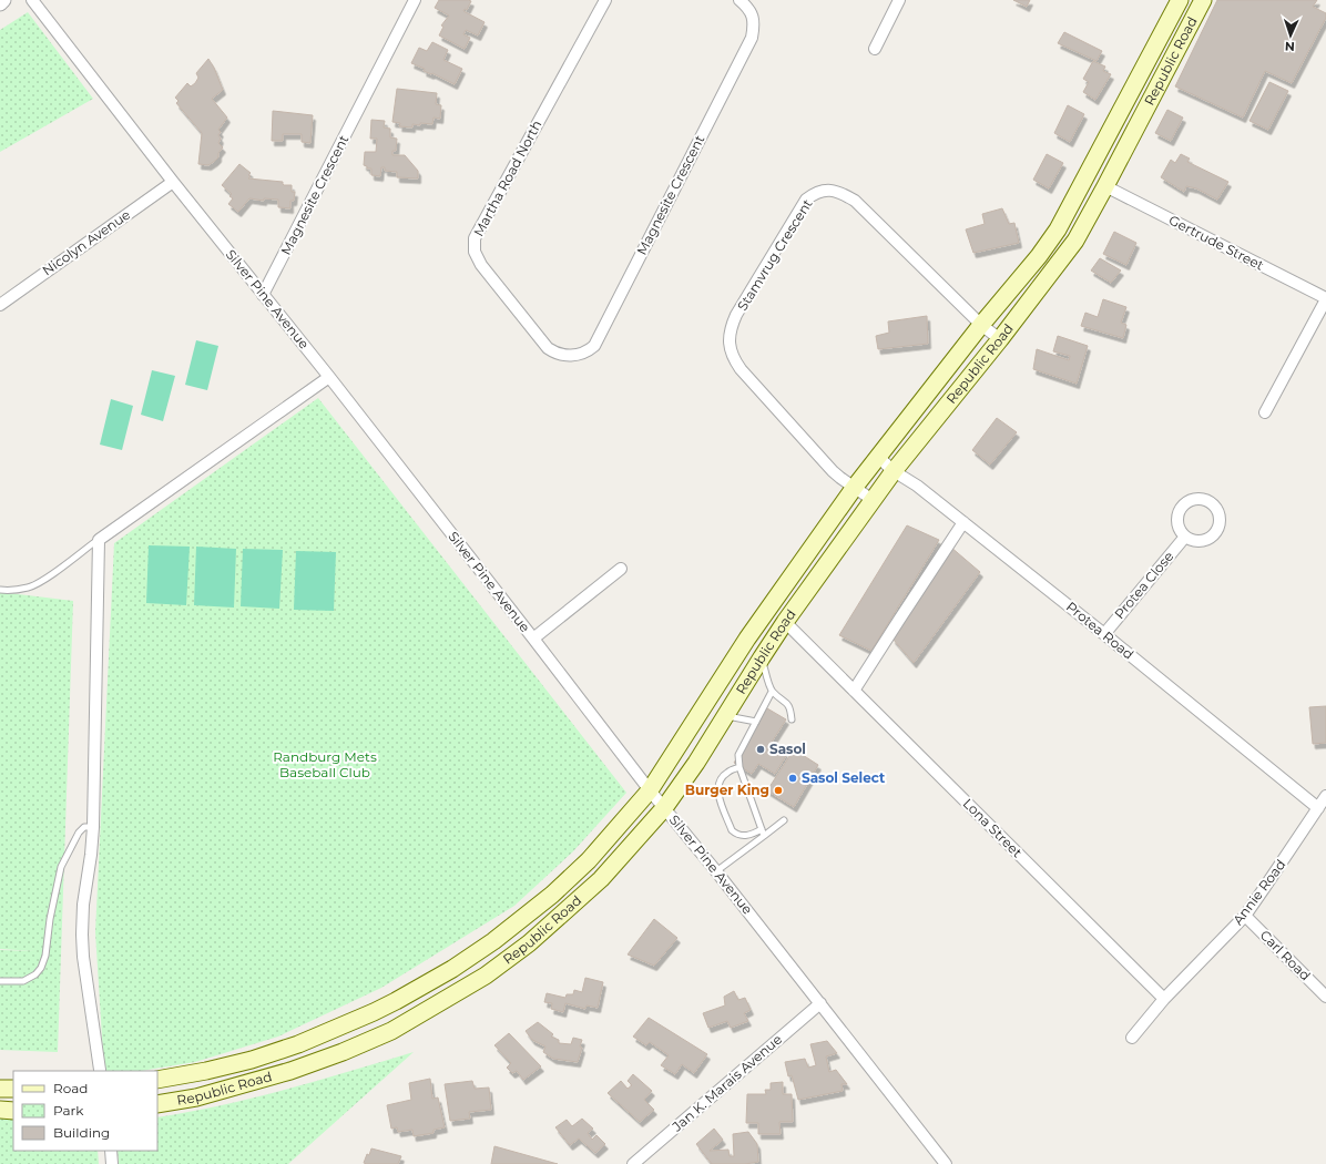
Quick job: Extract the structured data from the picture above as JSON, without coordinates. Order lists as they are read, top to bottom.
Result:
{
  "streets": {
    "main road": ["Republic Road"],
    "street": [
      "Martha Road North",
      "Magnesite Crescent",
      "Nicolyn Avenue",
      "Gertrude Street",
      "Stamvrug Crescent",
      "Silver Pine Avenue",
      "Protea Close",
      "Protea Road",
      "Lona Street",
      "Annie Road",
      "Carl Road",
      "Jan K. Marais Avenue"
    ]
  },
  "crossings": [
    ["Republic Road", "Gertrude Street"],
    ["Republic Road", "Stamvrug Crescent"],
    ["Republic Road", "Silver Pine Avenue"],
    ["Republic Road", "Protea Road"],
    ["Republic Road", "Lona Street"],
    ["Martha Road North", "Magnesite Crescent"],
    ["Magnesite Crescent", "Silver Pine Avenue"],
    ["Nicolyn Avenue", "Silver Pine Avenue"],
    ["Silver Pine Avenue", "Jan K. Marais Avenue"],
    ["Protea Close", "Protea Road"],
    ["Protea Road", "Annie Road"],
    ["Lona Street", "Annie Road"],
    ["Annie Road", "Carl Road"]
  ],
  "parks": ["Randburg Mets Baseball Club"],
  "places": ["Sasol", "Sasol Select", "Burger King"],
  "legend": ["Road", "Park", "Building"],
  "north": "bottom"
}
